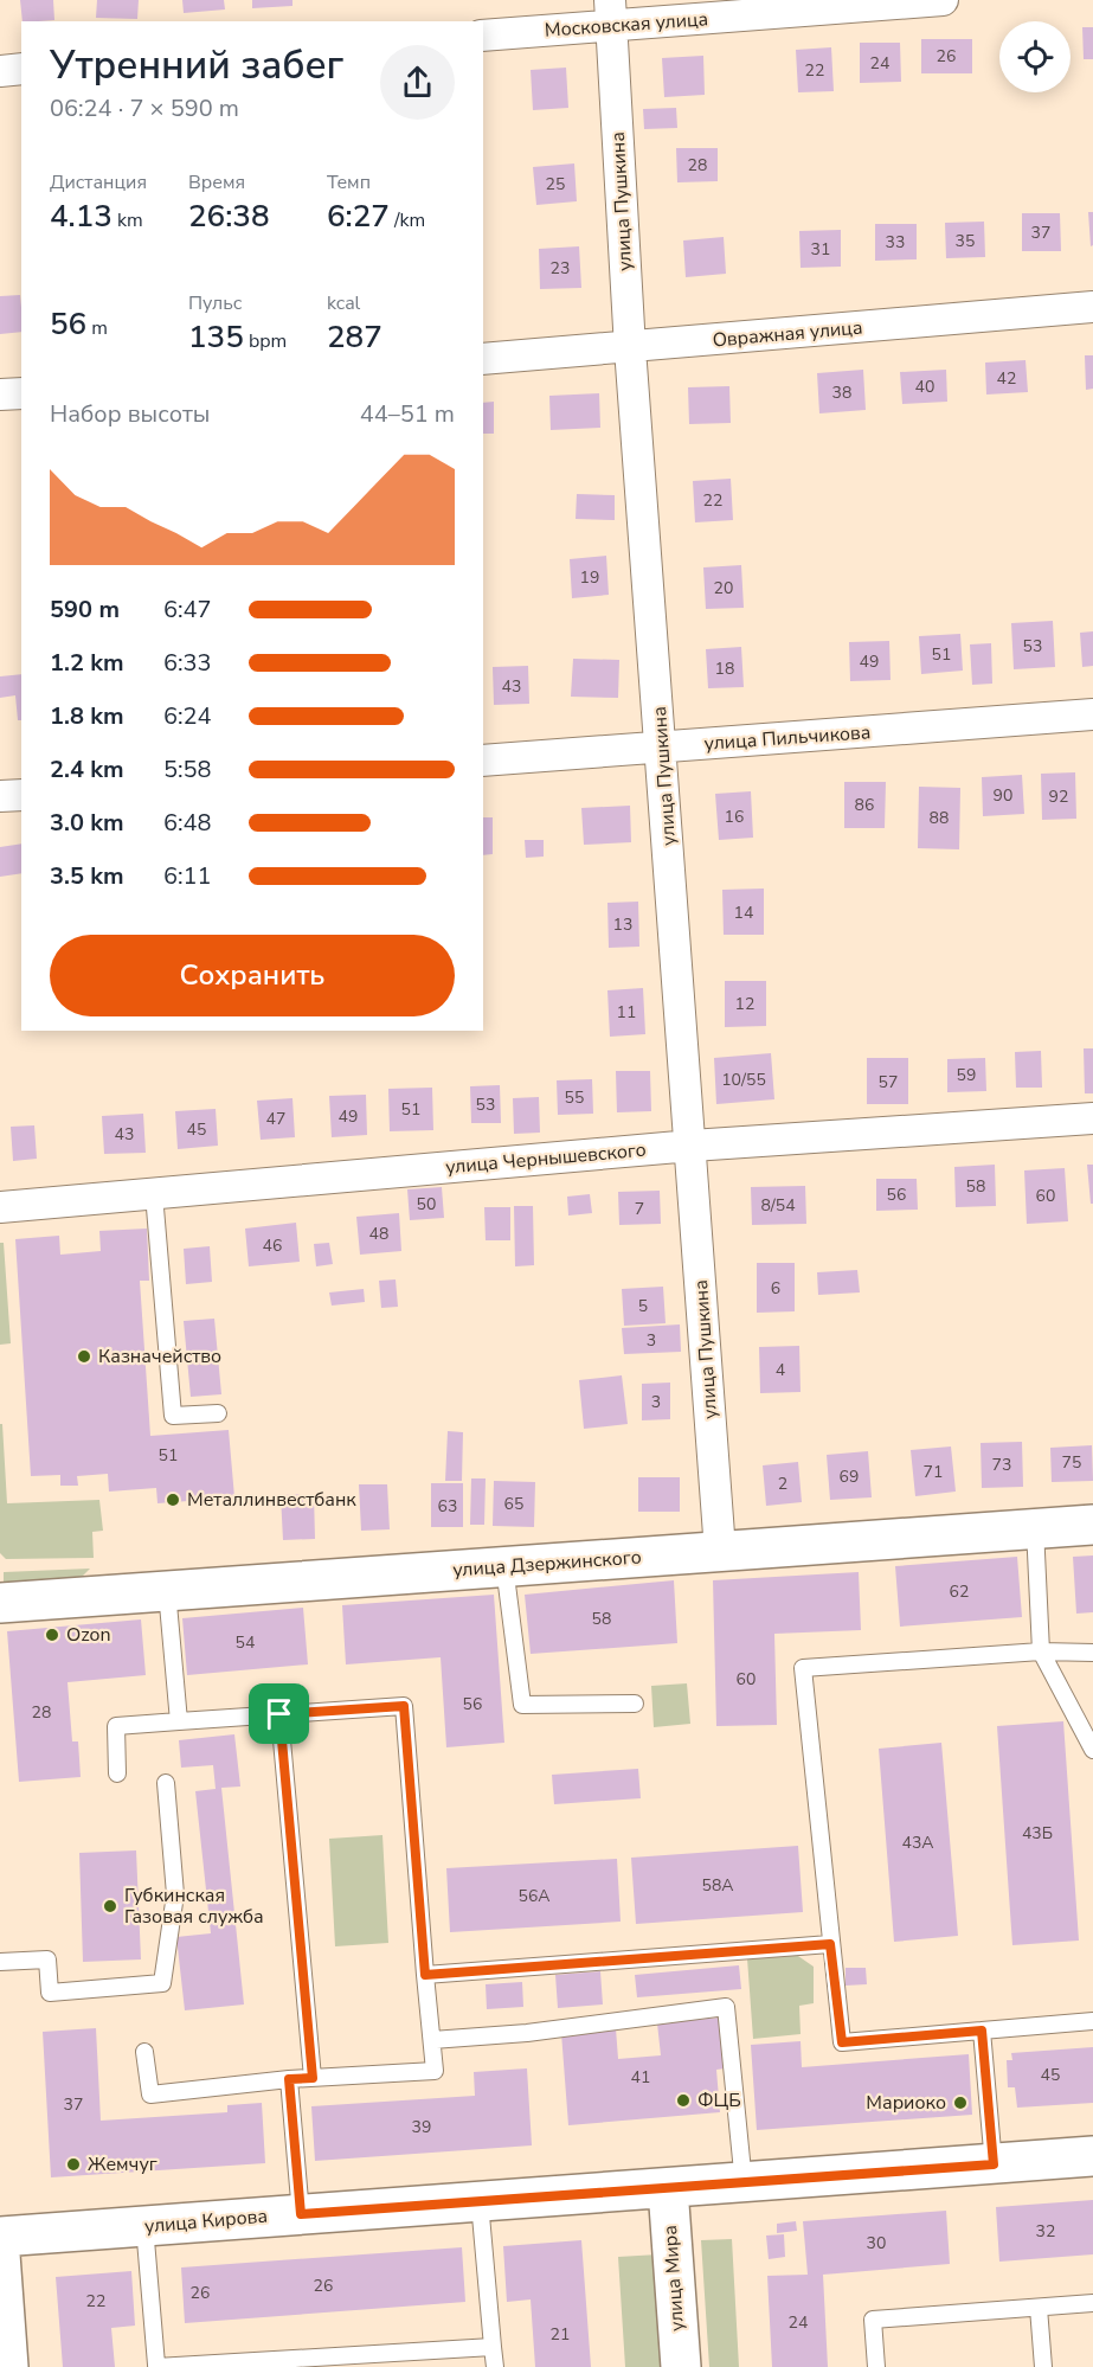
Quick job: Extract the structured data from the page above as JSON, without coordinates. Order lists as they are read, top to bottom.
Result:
{
  "streets": {
    "main road": ["улица Дзержинского", "улица Кирова", "улица Мира"],
    "street": [
      "Московская улица",
      "улица Пушкина",
      "Овражная улица",
      "улица Пильчикова",
      "улица Чернышевского"
    ]
  },
  "crossings": [
    ["Московская улица", "улица Пушкина"],
    ["улица Пушкина", "Овражная улица"],
    ["улица Пушкина", "улица Пильчикова"],
    ["улица Пушкина", "улица Чернышевского"],
    ["улица Пушкина", "улица Дзержинского"],
    ["улица Кирова", "улица Мира"]
  ],
  "places": [
    "Казначейство",
    "Металлинвестбанк",
    "Ozon",
    "Губкинская Газовая служба",
    "ФЦБ",
    "Мариоко",
    "Жемчуг"
  ],
  "house_numbers": [
    "26",
    "24",
    "22",
    "28",
    "25",
    "37",
    "35",
    "33",
    "31",
    "23",
    "42",
    "40",
    "38",
    "22",
    "19",
    "20",
    "53",
    "51",
    "49",
    "18",
    "43",
    "90",
    "92",
    "86",
    "16",
    "88",
    "14",
    "13",
    "12",
    "11",
    "59",
    "10/55",
    "57",
    "55",
    "53",
    "51",
    "49",
    "47",
    "45",
    "43",
    "58",
    "56",
    "60",
    "50",
    "8/54",
    "7",
    "48",
    "46",
    "6",
    "5",
    "3",
    "4",
    "3",
    "51",
    "75",
    "73",
    "71",
    "69",
    "2",
    "65",
    "63",
    "62",
    "58",
    "54",
    "60",
    "56",
    "28",
    "43Б",
    "43А",
    "58А",
    "56А",
    "45",
    "41",
    "37",
    "39",
    "32",
    "30",
    "26",
    "26",
    "22",
    "24",
    "21"
  ],
  "page": {
    "heading": ["Утренний забег", "06:24 · 7 × 590 m"],
    "stats": [
      ["Дистанция", "4.13 km"],
      ["Время", "26:38"],
      ["Темп", "6:27 /km"],
      ["56 m"],
      ["Пульс", "135 bpm"],
      ["kcal", "287"]
    ],
    "chart": ["Набор высоты", "44–51 m"],
    "list": [
      {
        "name": "590 m",
        "note": "6:47"
      },
      {
        "name": "1.2 km",
        "note": "6:33"
      },
      {
        "name": "1.8 km",
        "note": "6:24"
      },
      {
        "name": "2.4 km",
        "note": "5:58"
      },
      {
        "name": "3.0 km",
        "note": "6:48"
      },
      {
        "name": "3.5 km",
        "note": "6:11"
      }
    ],
    "buttons": "Сохранить"
  }
}
